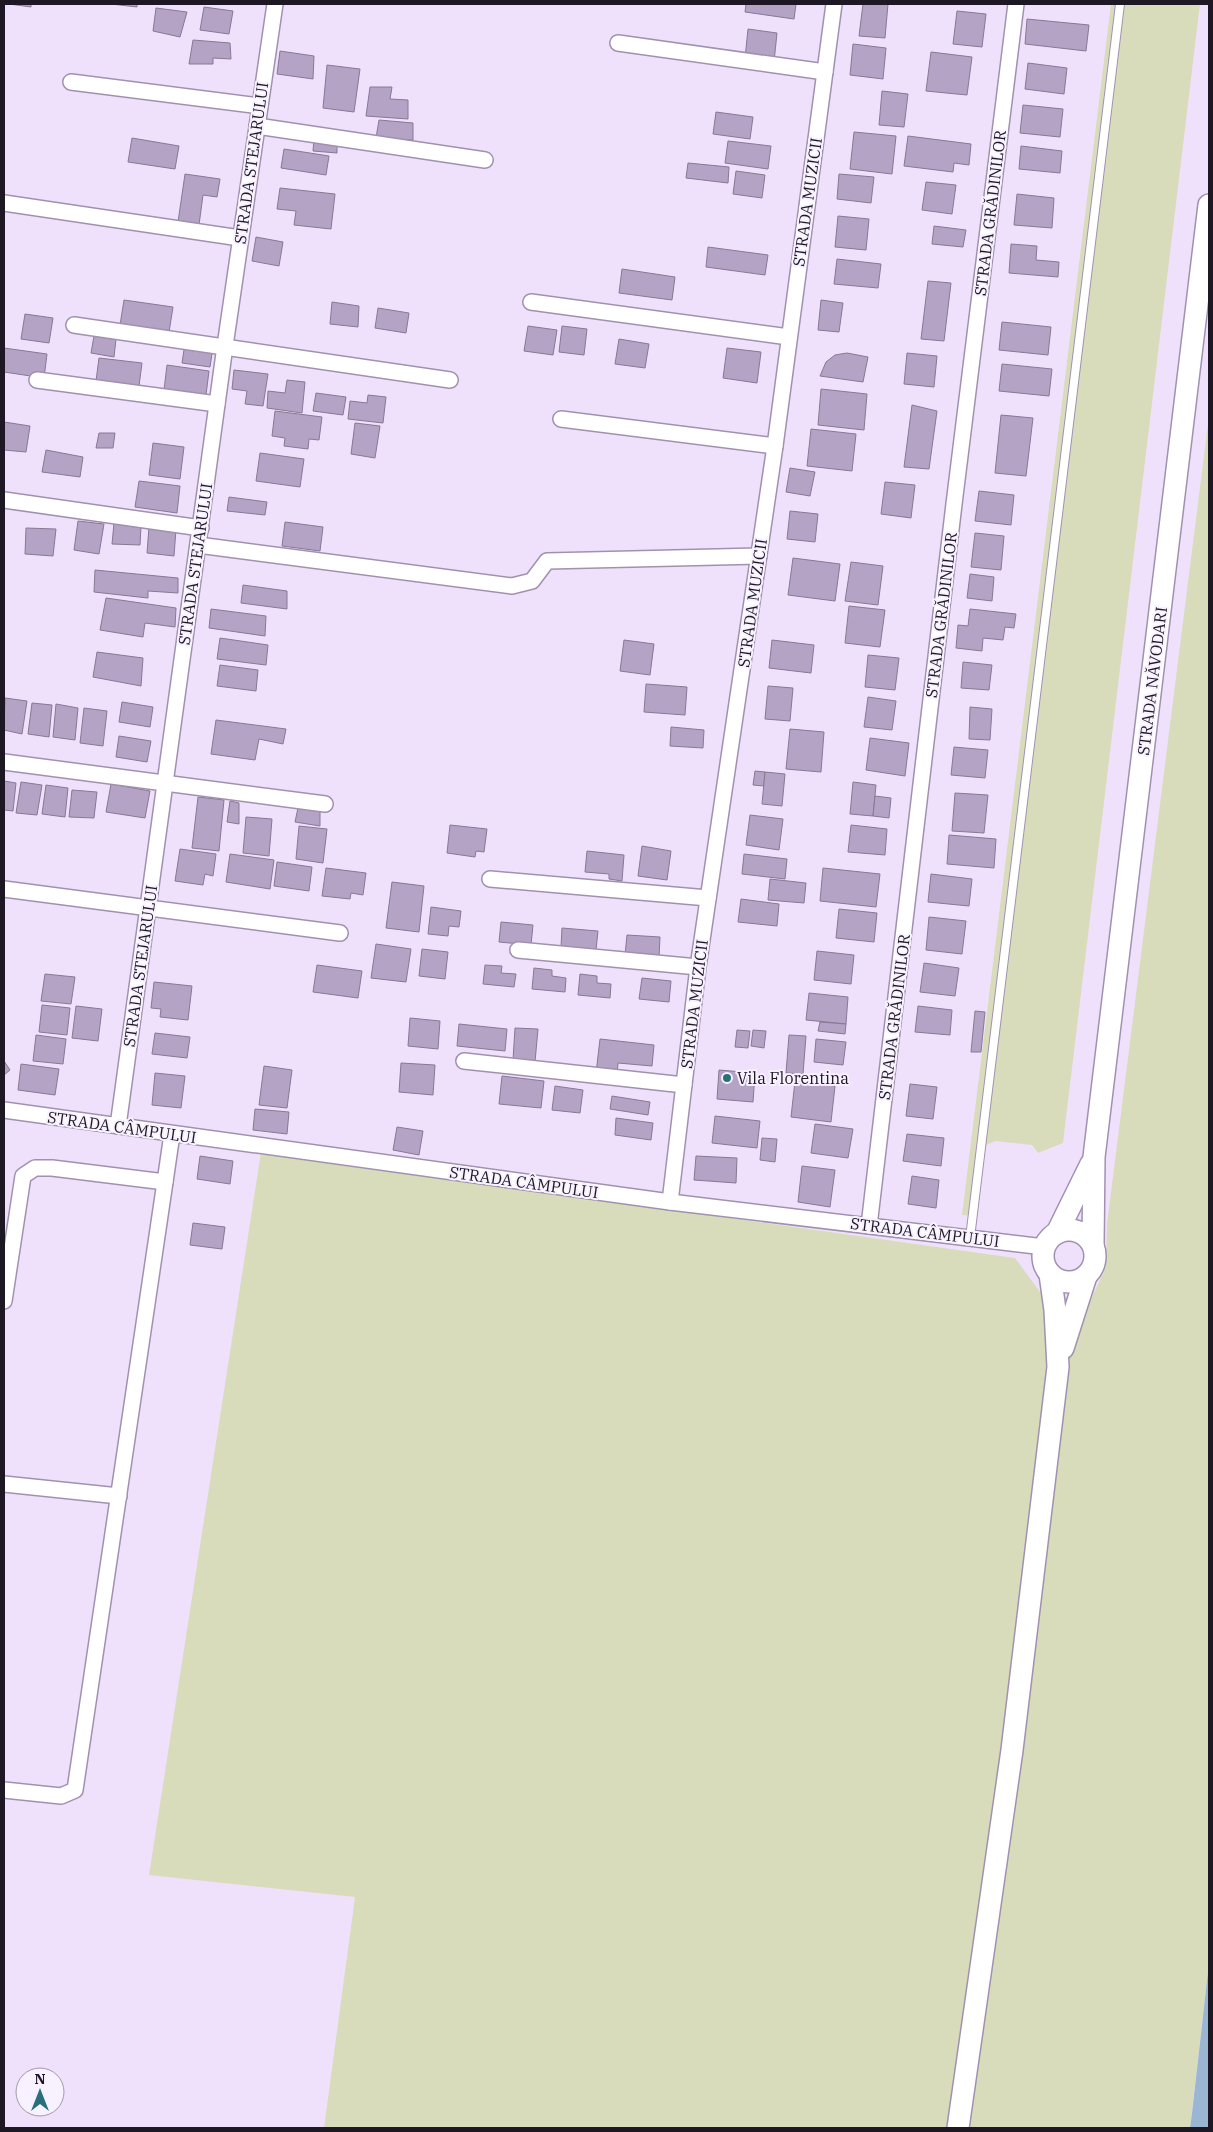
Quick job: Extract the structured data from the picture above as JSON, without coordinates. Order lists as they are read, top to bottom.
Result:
{
  "streets": {
    "main road": ["STRADA NĂVODARI"],
    "street": [
      "STRADA STEJARULUI",
      "STRADA MUZICII",
      "STRADA GRĂDINILOR",
      "STRADA CÂMPULUI"
    ]
  },
  "crossings": [
    ["STRADA STEJARULUI", "STRADA CÂMPULUI"],
    ["STRADA MUZICII", "STRADA CÂMPULUI"],
    ["STRADA GRĂDINILOR", "STRADA CÂMPULUI"],
    ["STRADA NĂVODARI", "STRADA CÂMPULUI"]
  ],
  "places": ["Vila Florentina"],
  "north": "top"
}
